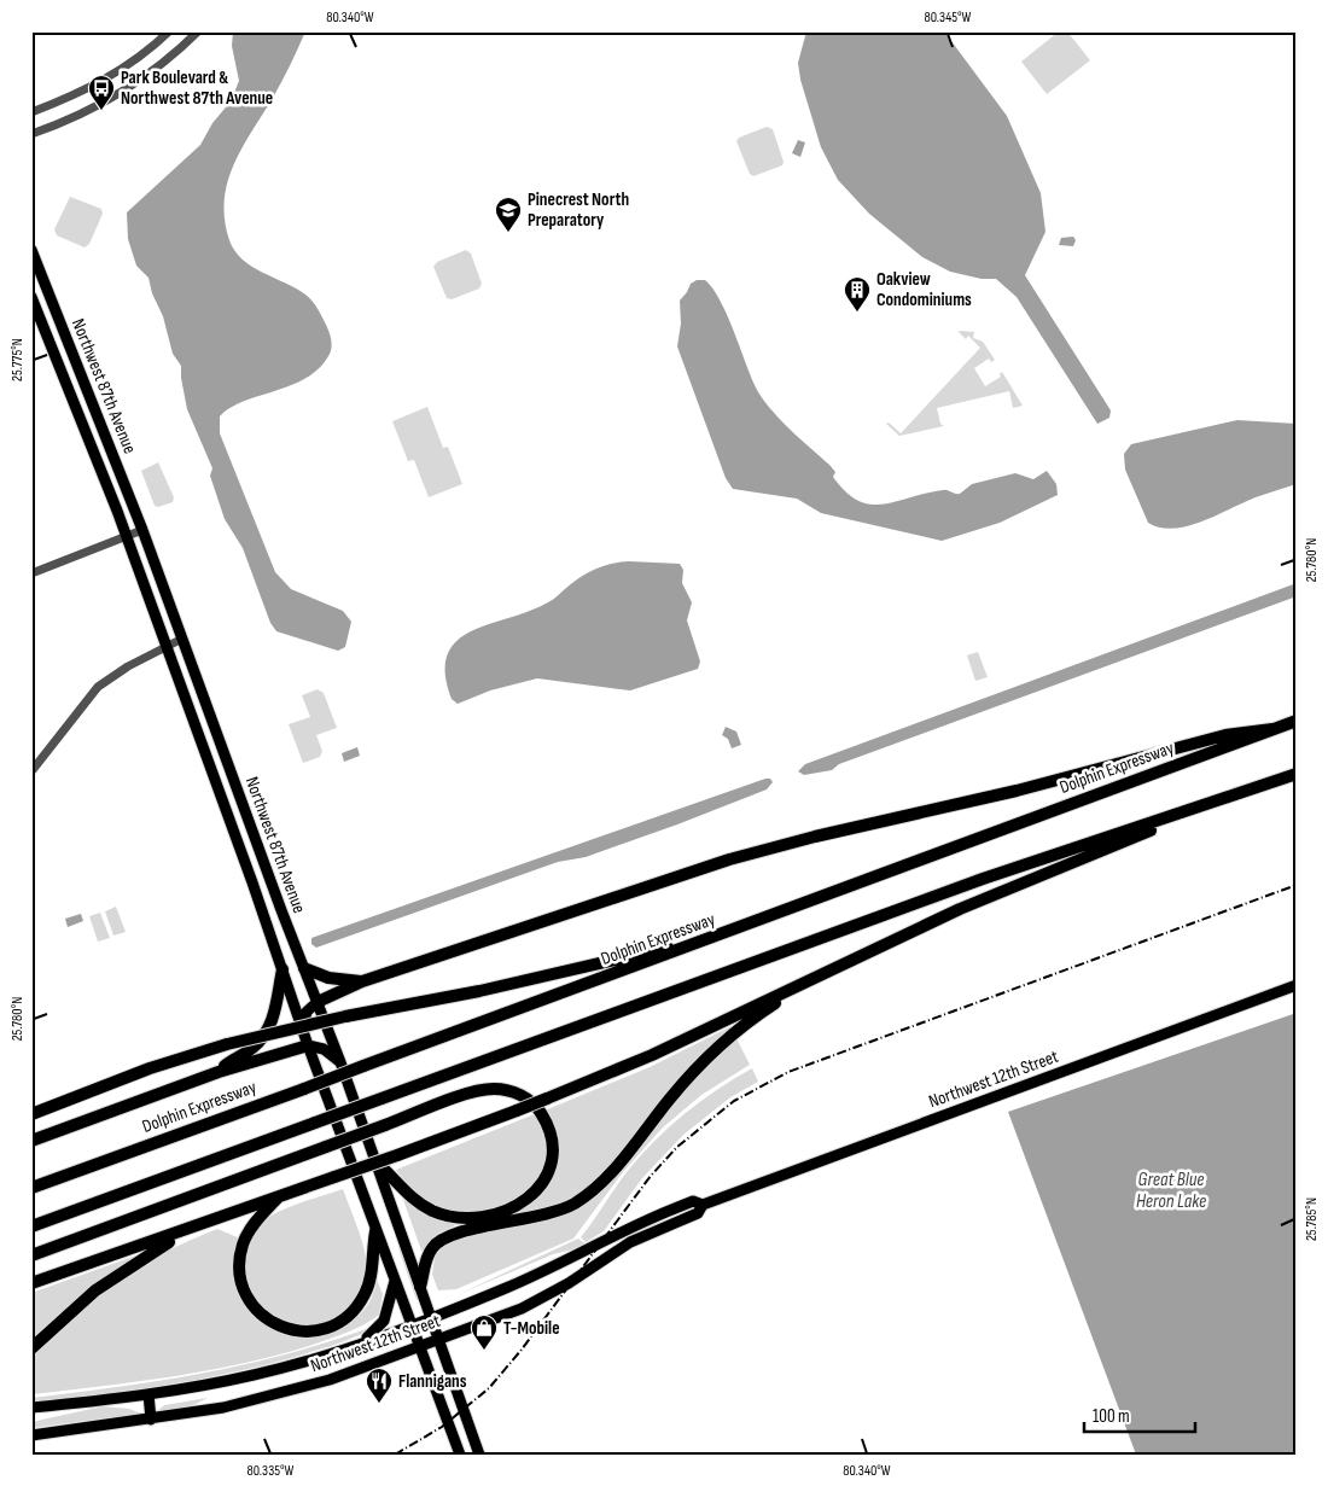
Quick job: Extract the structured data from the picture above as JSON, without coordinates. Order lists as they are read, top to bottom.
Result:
{
  "streets": {
    "highway": ["Dolphin Expressway"],
    "main road": ["Northwest 87th Avenue", "Northwest 12th Street"]
  },
  "crossings": [
    ["Northwest 87th Avenue", "Northwest 12th Street"]
  ],
  "water": ["Great Blue Heron Lake"],
  "places": {
    "bus stop": ["Park Boulevard & Northwest 87th Avenue"],
    "school or university": ["Pinecrest North Preparatory"],
    "building": ["Oakview Condominiums"],
    "shop": ["T-Mobile"],
    "restaurant": ["Flannigans"]
  },
  "scale_bar": "100 m",
  "coordinates": [
    "80.340°W",
    "80.345°W",
    "25.775°N",
    "25.780°N",
    "25.785°N",
    "80.335°W"
  ]
}
